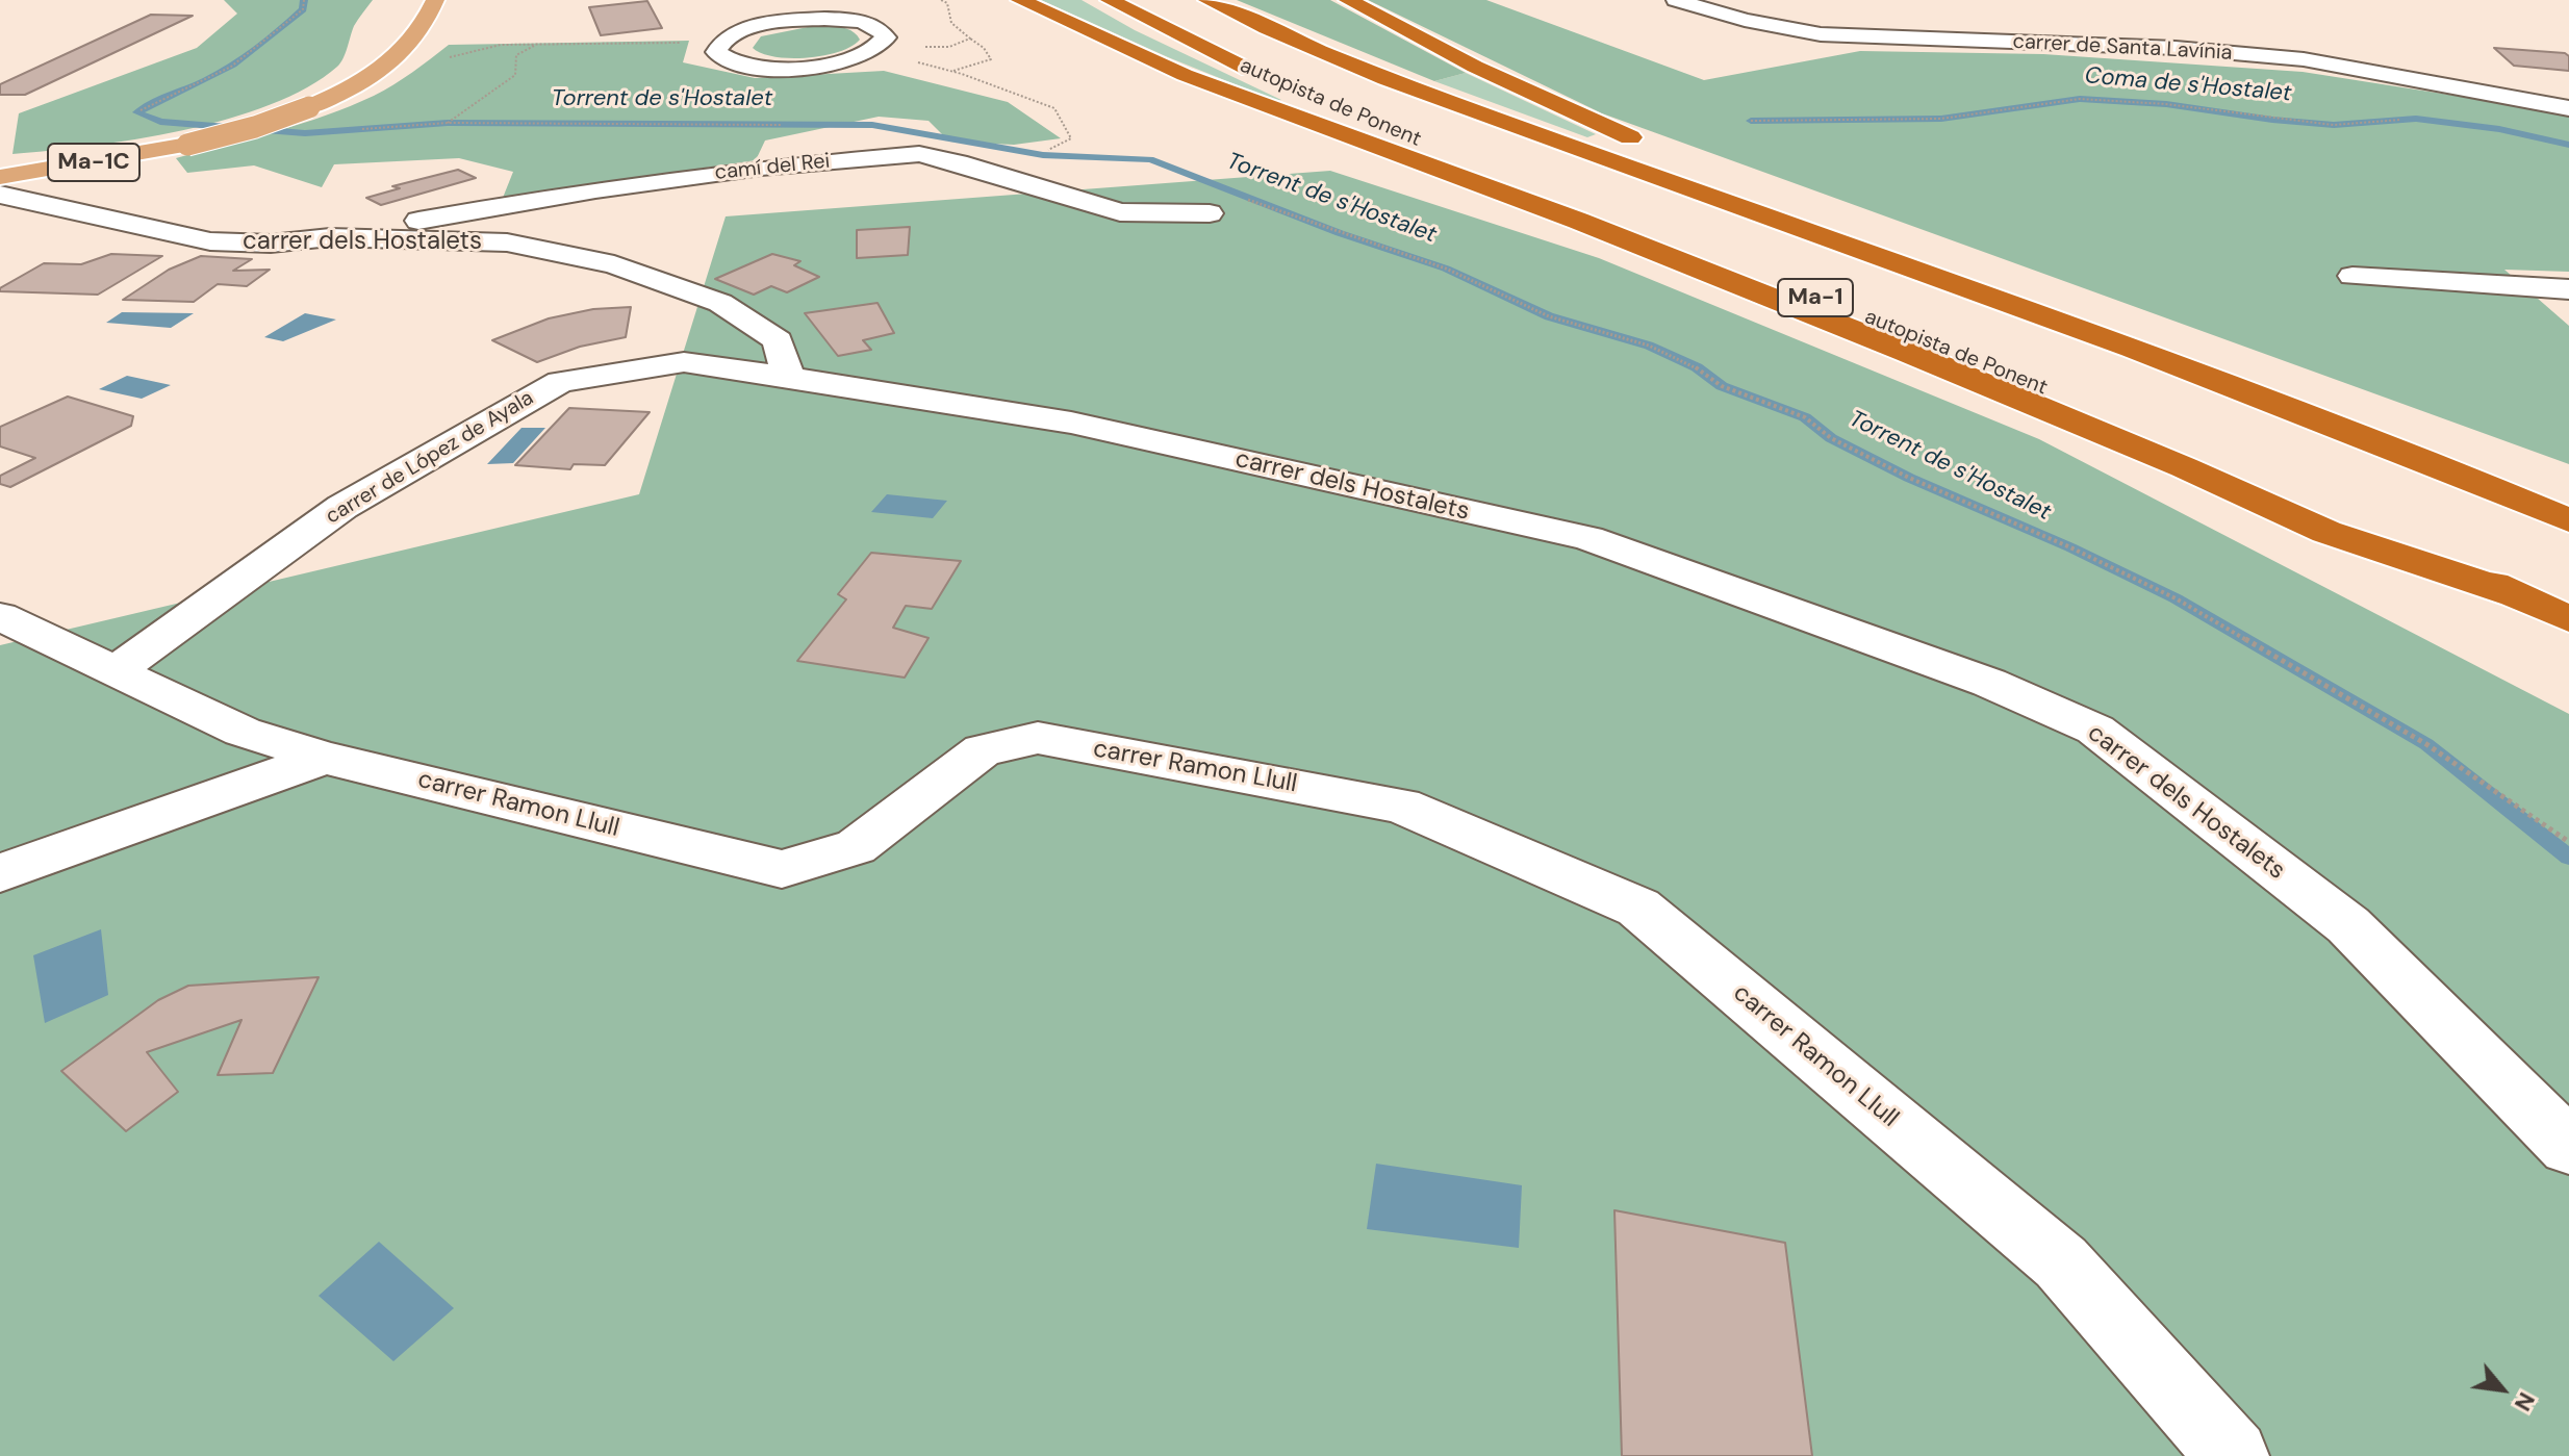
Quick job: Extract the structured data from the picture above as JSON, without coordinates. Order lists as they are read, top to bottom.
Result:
{
  "streets": {
    "highway": ["autopista de Ponent", "Ma-1"],
    "main road": ["Ma-1C"],
    "street": [
      "carrer de Santa Lavínia",
      "camí del Rei",
      "carrer dels Hostalets",
      "carrer de López de Ayala",
      "carrer Ramon Llull"
    ]
  },
  "crossings": [
    ["camí del Rei", "carrer dels Hostalets"],
    ["carrer dels Hostalets", "carrer de López de Ayala"],
    ["carrer de López de Ayala", "carrer Ramon Llull"]
  ],
  "water": ["Coma de s'Hostalet", "Torrent de s'Hostalet"],
  "north": "bottom right"
}
